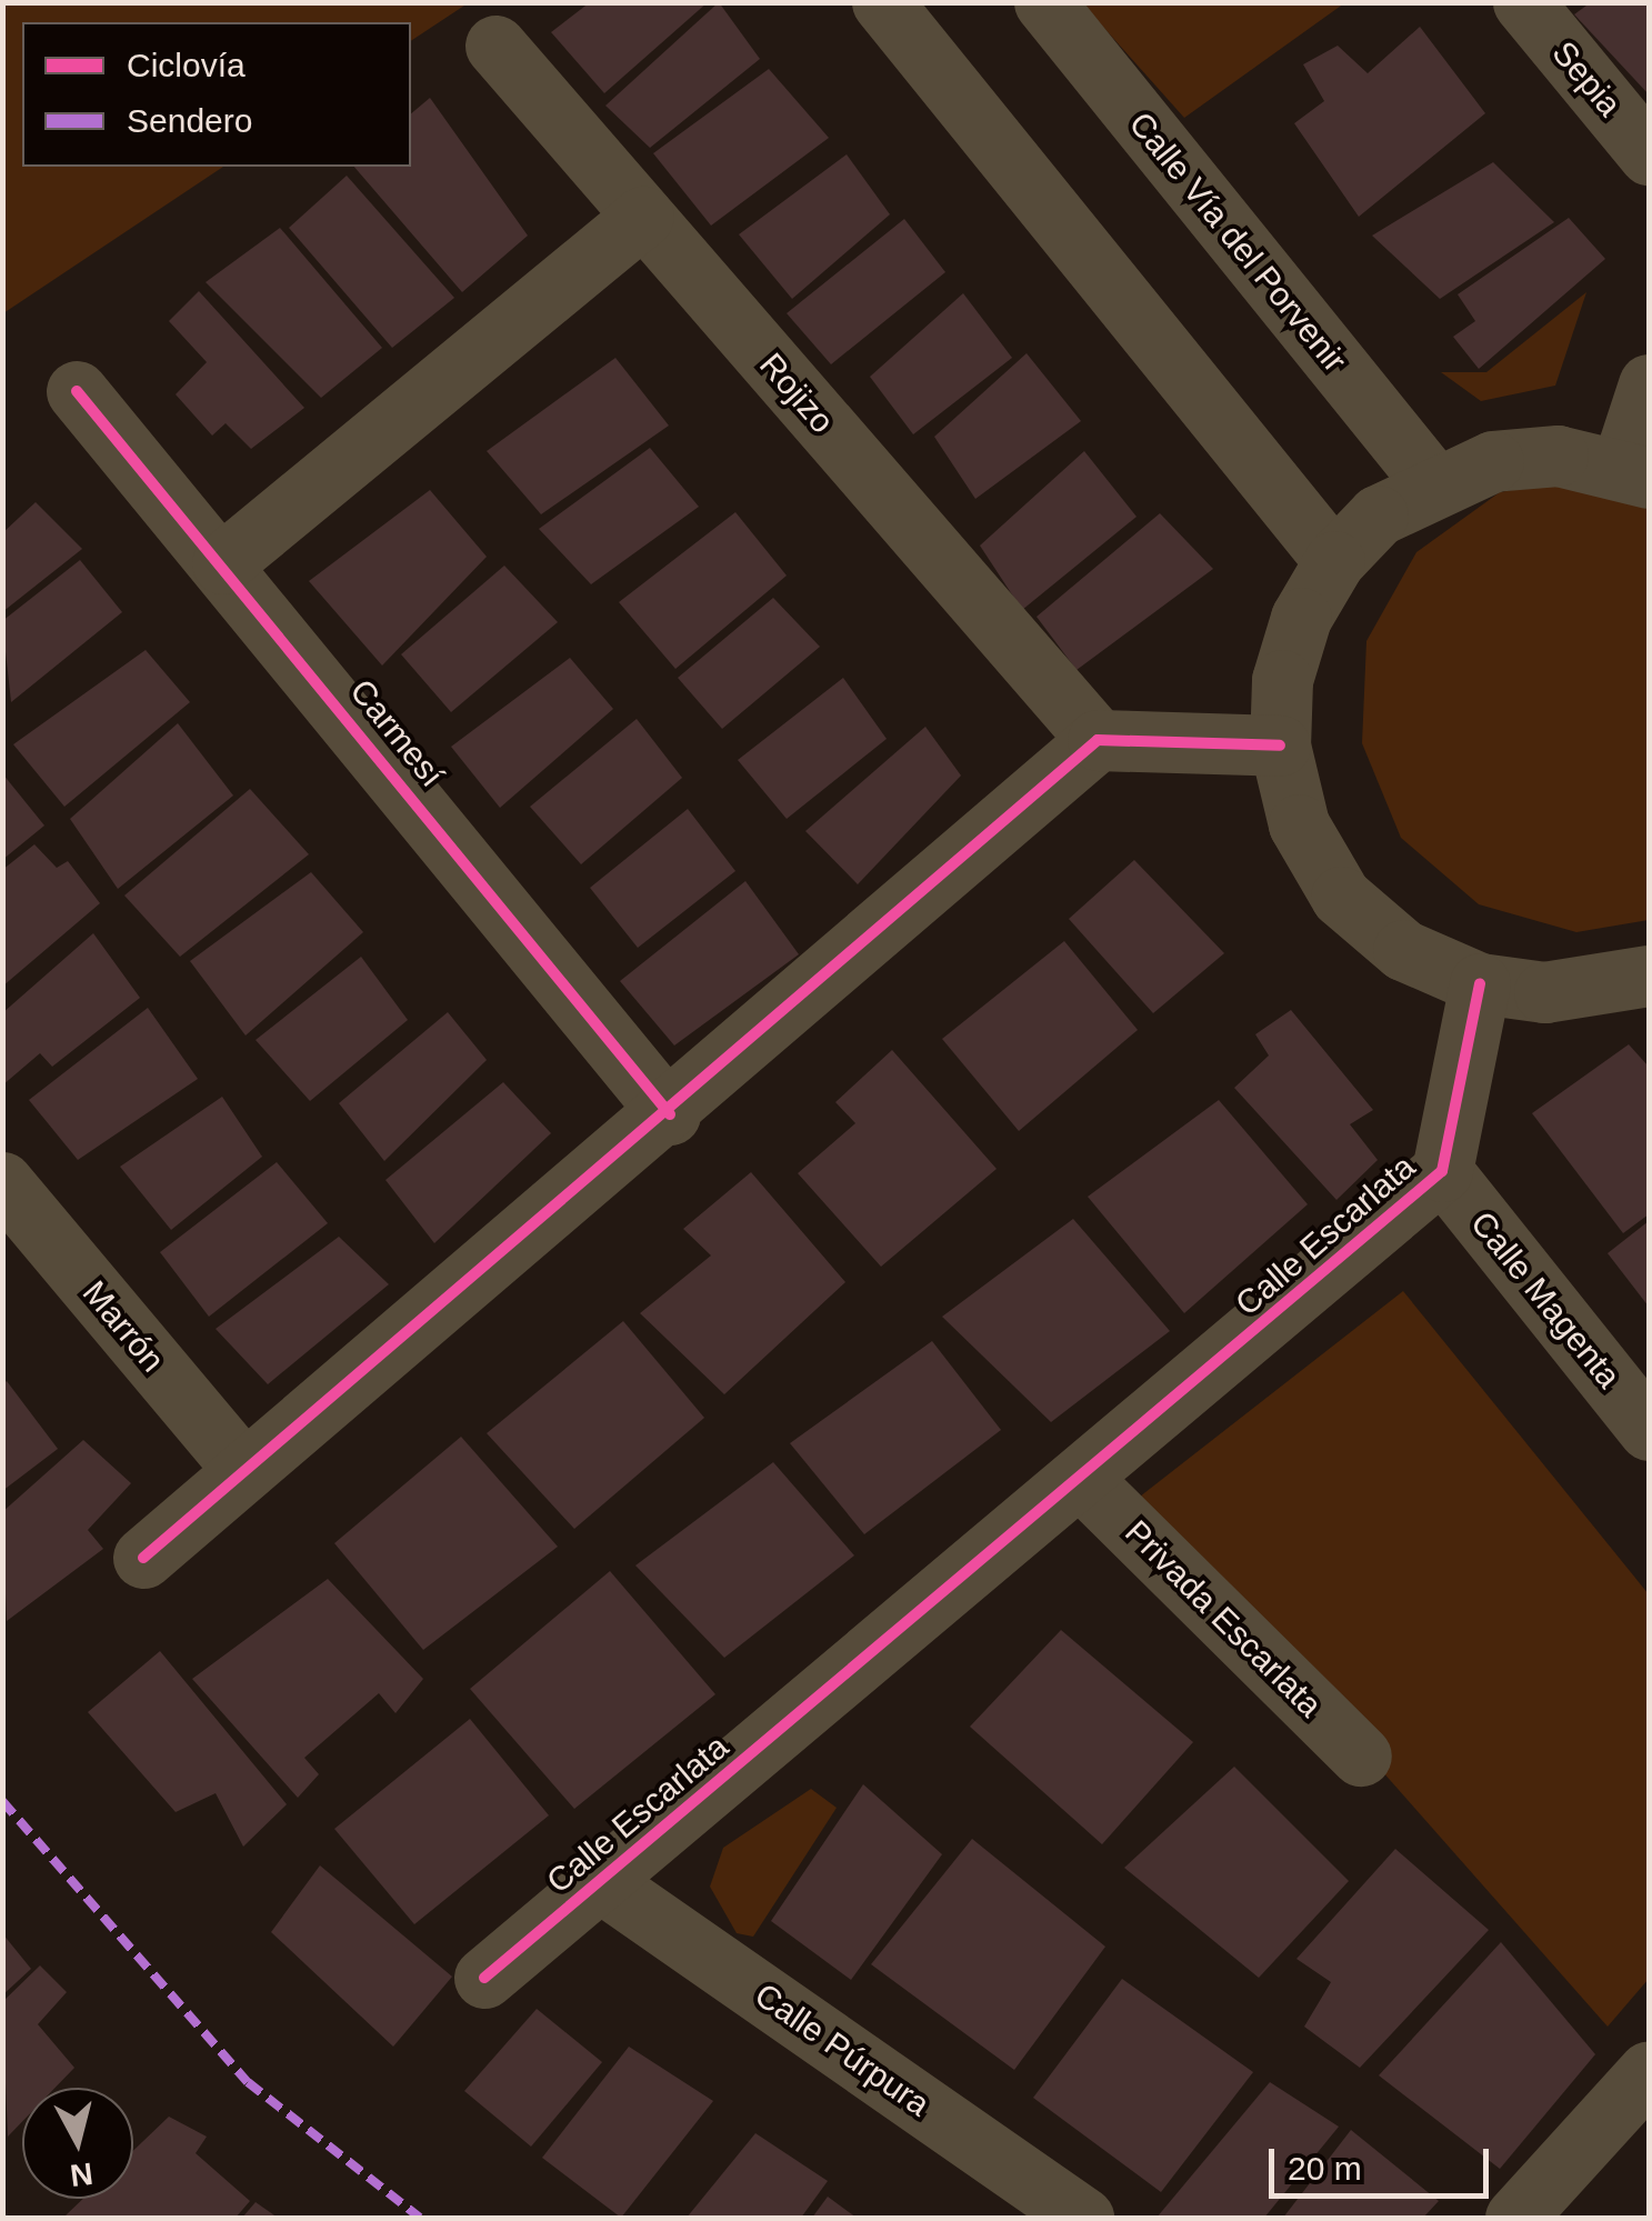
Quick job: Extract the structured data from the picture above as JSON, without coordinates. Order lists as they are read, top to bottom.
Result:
{
  "streets": {
    "street": [
      "Sepia",
      "Calle Vía del Porvenir",
      "Rojizo",
      "Carmesí",
      "Calle Escarlata",
      "Calle Magenta",
      "Marrón",
      "Privada Escarlata",
      "Calle Púrpura"
    ]
  },
  "crossings": [
    ["Calle Escarlata", "Calle Magenta"],
    ["Calle Escarlata", "Privada Escarlata"],
    ["Calle Escarlata", "Calle Púrpura"]
  ],
  "legend": ["Ciclovía", "Sendero"],
  "scale_bar": "20 m",
  "north": "bottom"
}
